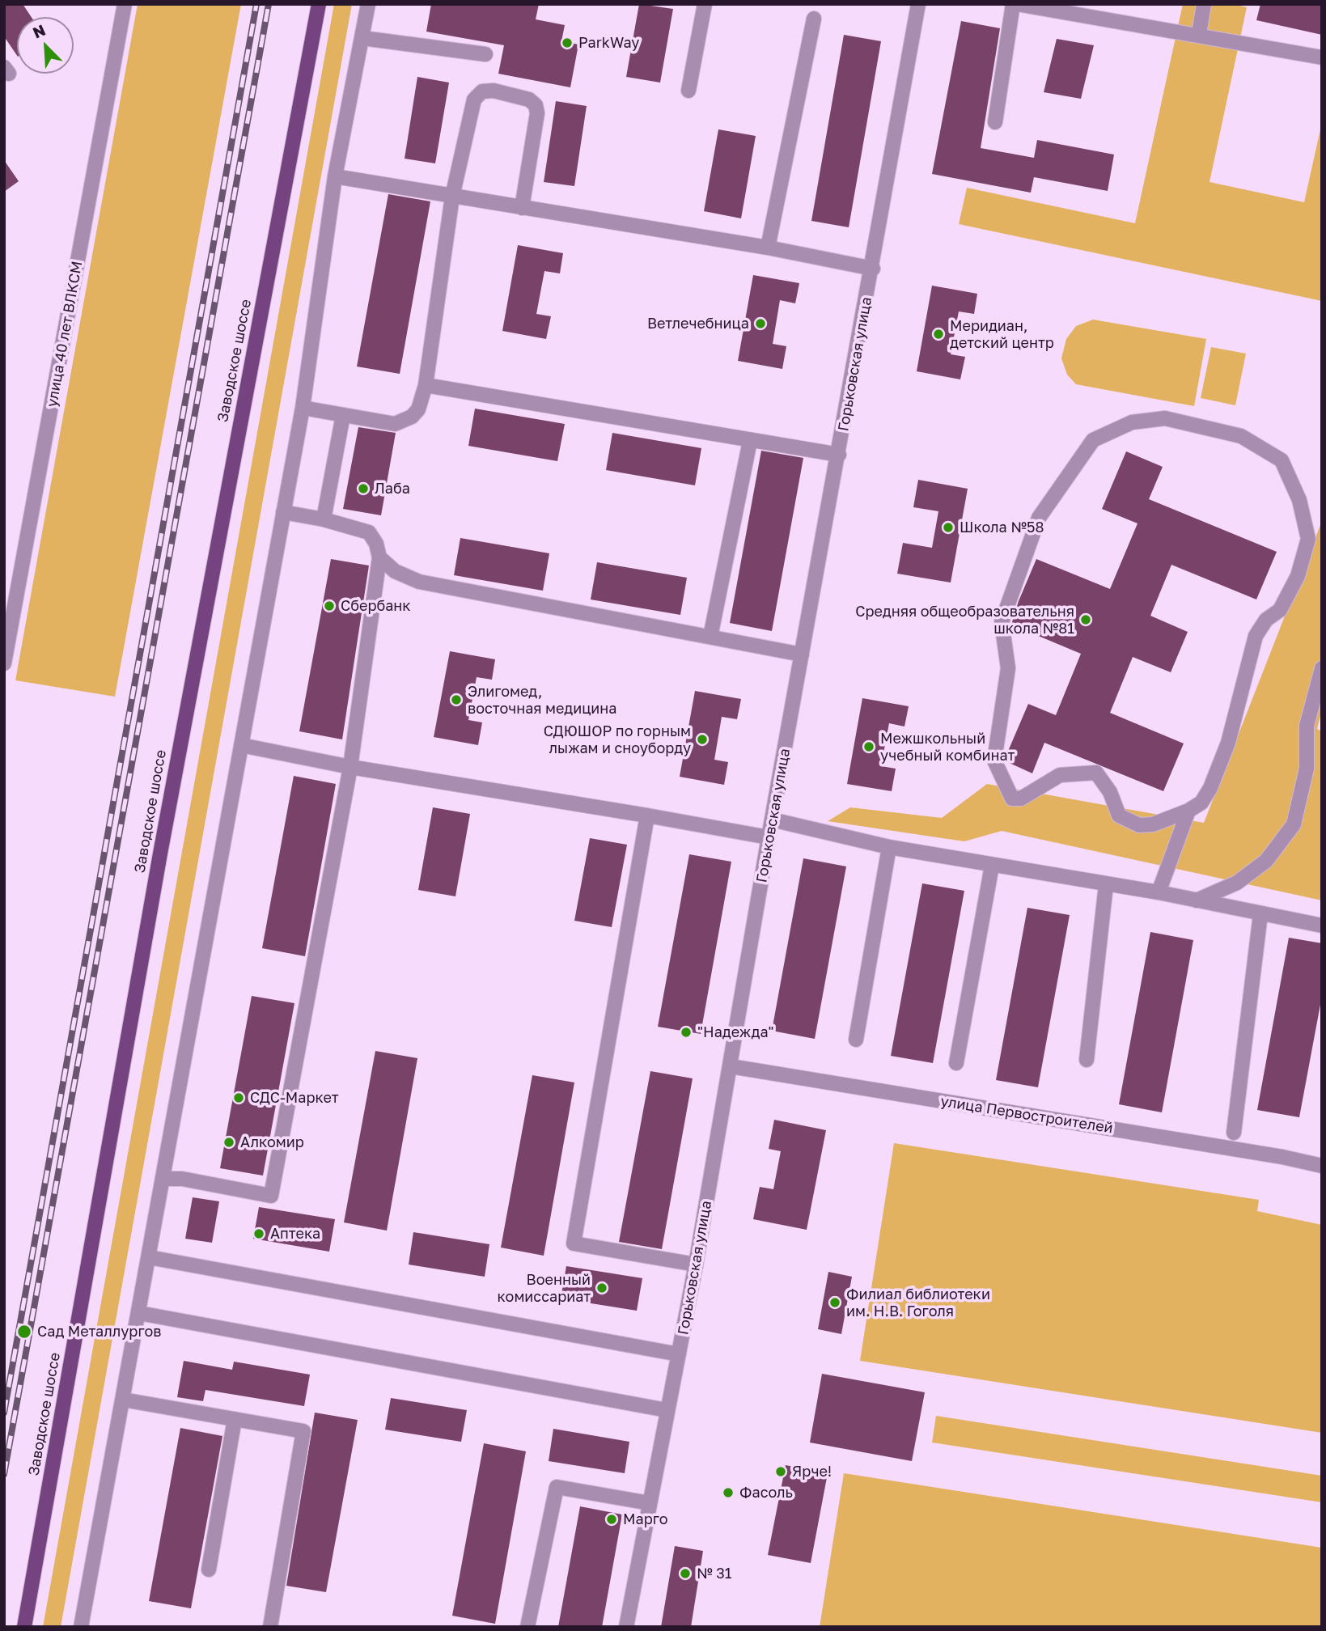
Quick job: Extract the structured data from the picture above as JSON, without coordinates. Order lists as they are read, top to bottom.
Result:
{
  "streets": {
    "main road": ["Заводское шоссе"],
    "street": ["улица 40 лет ВЛКСМ", "Горьковская улица", "улица Первостроителей"]
  },
  "crossings": [
    ["Горьковская улица", "улица Первостроителей"]
  ],
  "places": [
    "ParkWay",
    "Ветлечебница",
    "Меридиан, детский центр",
    "Лаба",
    "Школа №58",
    "Сбербанк",
    "Средняя общеобразовательня школа №81",
    "Элигомед, восточная медицина",
    "СДЮШОР по горным лыжам и сноуборду",
    "Межшкольный учебный комбинат",
    "\"Надежда\"",
    "СДС-Маркет",
    "Алкомир",
    "Аптека",
    "Военный комиссариат",
    "Филиал библиотеки им. Н.В. Гоголя",
    "Сад Металлургов",
    "Ярче!",
    "Фасоль",
    "Марго",
    "№ 31"
  ],
  "north": "top left"
}
